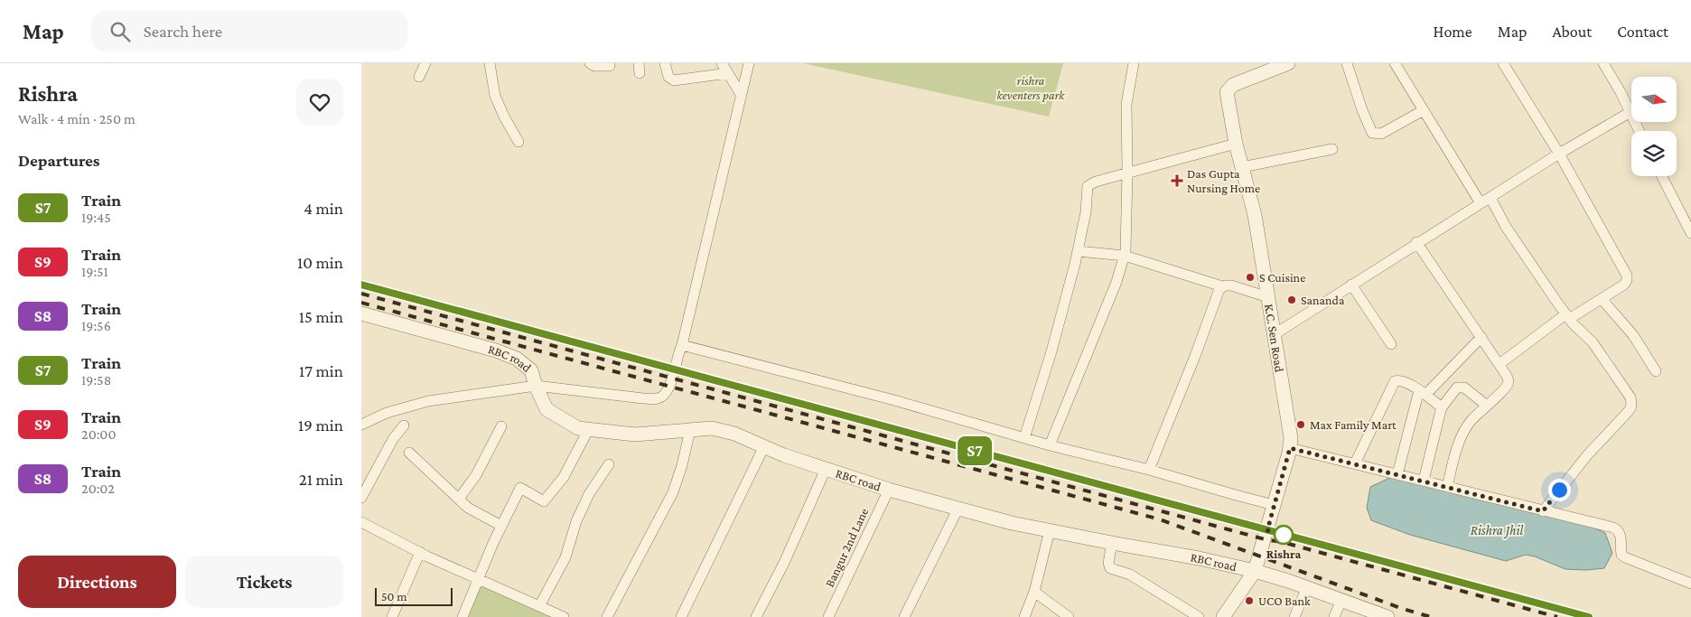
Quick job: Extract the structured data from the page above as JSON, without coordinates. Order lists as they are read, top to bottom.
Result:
{
  "streets": {
    "street": ["K.C. Sen Road", "RBC road", "Bangur 2nd Lane"]
  },
  "crossings": [
    ["K.C. Sen Road", "RBC road"],
    ["RBC road", "Bangur 2nd Lane"]
  ],
  "water": ["Rishra Jhil"],
  "parks": ["rishra keventers park"],
  "places": {
    "health": ["Das Gupta Nursing Home"],
    "other": [
      "S Cuisine",
      "Sananda",
      "Max Family Mart",
      "Rishra",
      "UCO Bank"
    ]
  },
  "scale_bar": "50 m",
  "north": "right",
  "page": {
    "header": "Map",
    "search": "Search here",
    "nav": [
      "Home",
      "Map",
      "About",
      "Contact"
    ],
    "heading": [
      ["Rishra", "Walk · 4 min · 250 m"],
      "Departures"
    ],
    "on_map": "S7",
    "list": [
      {
        "mark": "S7",
        "name": "Train",
        "note": "19:45",
        "value": "4 min"
      },
      {
        "mark": "S9",
        "name": "Train",
        "note": "19:51",
        "value": "10 min"
      },
      {
        "mark": "S8",
        "name": "Train",
        "note": "19:56",
        "value": "15 min"
      },
      {
        "mark": "S7",
        "name": "Train",
        "note": "19:58",
        "value": "17 min"
      },
      {
        "mark": "S9",
        "name": "Train",
        "note": "20:00",
        "value": "19 min"
      },
      {
        "mark": "S8",
        "name": "Train",
        "note": "20:02",
        "value": "21 min"
      }
    ],
    "buttons": ["Directions", "Tickets"],
    "scale": "50 m"
  }
}
